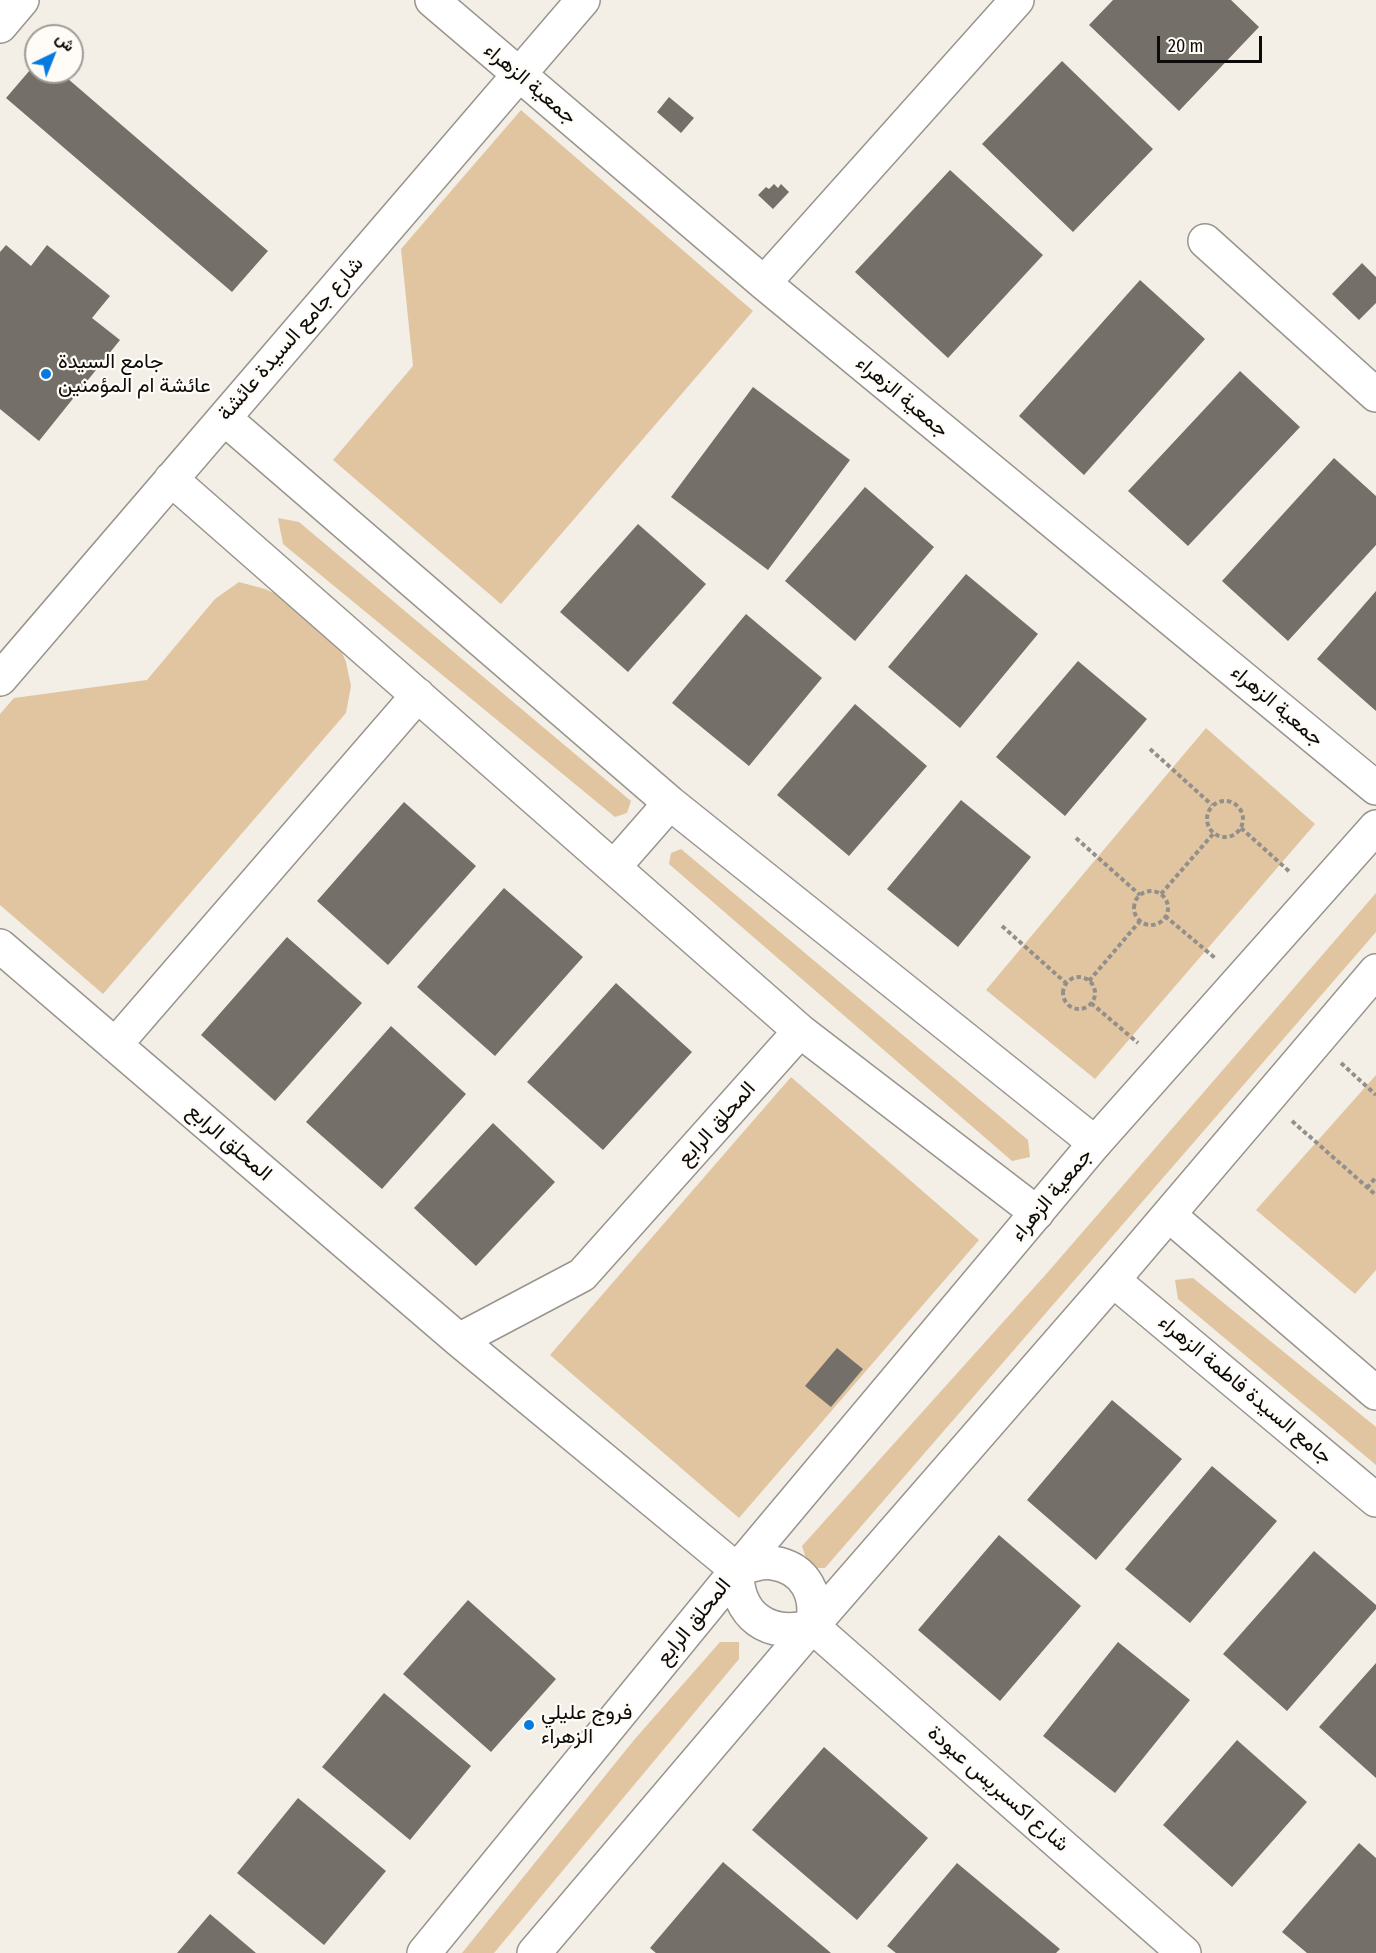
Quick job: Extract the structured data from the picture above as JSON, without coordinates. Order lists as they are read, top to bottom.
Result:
{
  "streets": {
    "street": [
      "جمعية الزهراء",
      "شارع جامع السيدة عائشة",
      "المحلق الرابع",
      "جامع السيدة فاطمة الزهراء",
      "شارع اكسبريس عبودة"
    ]
  },
  "crossings": [
    ["جمعية الزهراء", "شارع جامع السيدة عائشة"],
    ["جمعية الزهراء", "المحلق الرابع"],
    ["جمعية الزهراء", "شارع اكسبريس عبودة"],
    ["المحلق الرابع", "شارع اكسبريس عبودة"]
  ],
  "places": ["جامع السيدة عائشة ام المؤمنين", "فروج عليلي الزهراء"],
  "scale_bar": "20 m",
  "north": "top right"
}
